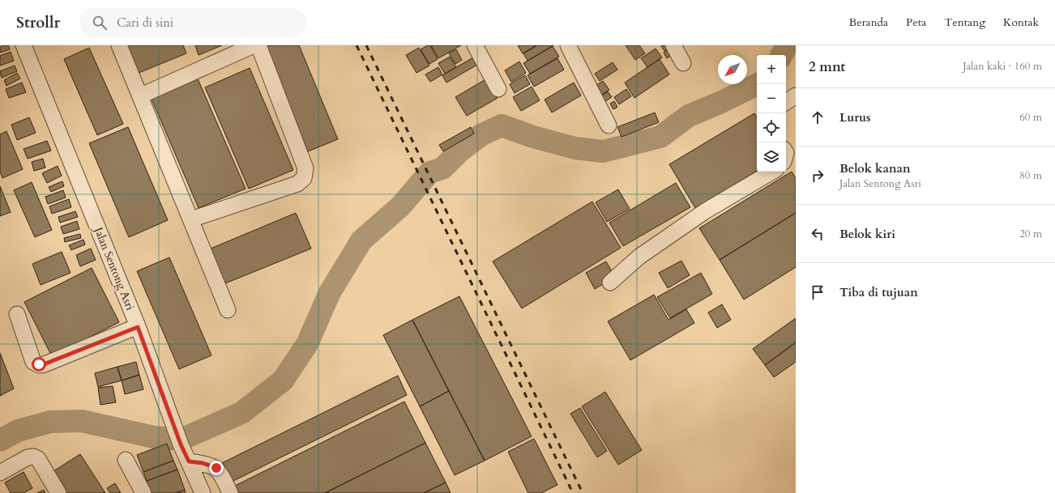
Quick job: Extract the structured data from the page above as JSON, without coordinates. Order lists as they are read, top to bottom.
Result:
{
  "streets": {
    "street": ["Jalan Sentong Asri"]
  },
  "north": "bottom left",
  "page": {
    "header": "Strollr",
    "search": "Cari di sini",
    "nav": [
      "Beranda",
      "Peta",
      "Tentang",
      "Kontak"
    ],
    "heading": ["2 mnt", "Jalan kaki · 160 m"],
    "map_buttons": ["+", "−"],
    "list": [
      ["Lurus", "60 m"],
      ["Belok kanan", "Jalan Sentong Asri", "80 m"],
      ["Belok kiri", "20 m"],
      "Tiba di tujuan"
    ]
  }
}
